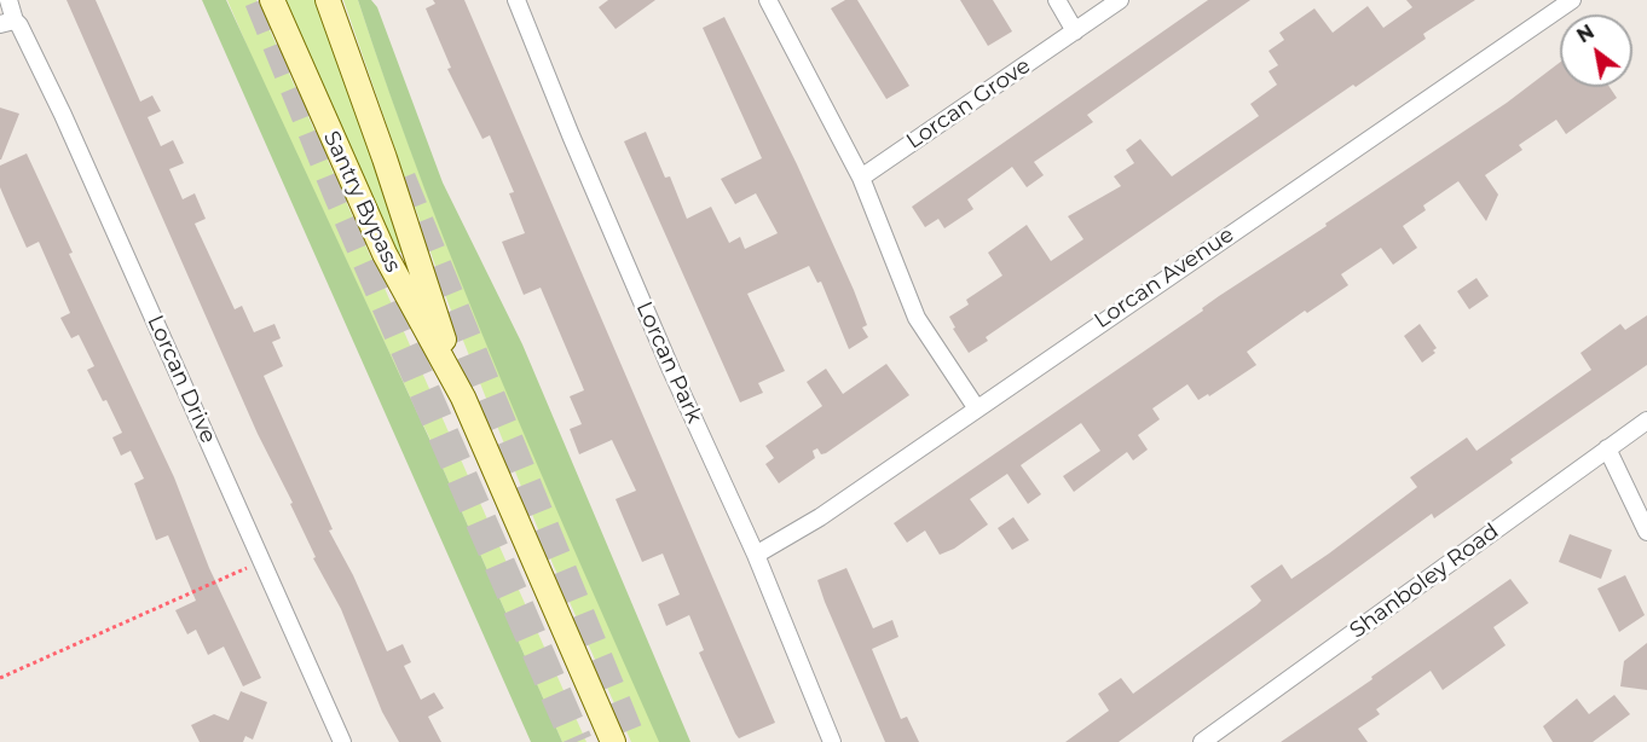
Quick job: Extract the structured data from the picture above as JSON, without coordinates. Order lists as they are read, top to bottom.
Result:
{
  "streets": {
    "main road": ["Santry Bypass"],
    "street": [
      "Lorcan Grove",
      "Lorcan Avenue",
      "Lorcan Park",
      "Lorcan Drive",
      "Shanboley Road"
    ]
  },
  "crossings": [
    ["Lorcan Avenue", "Lorcan Park"]
  ],
  "north": "top left"
}
